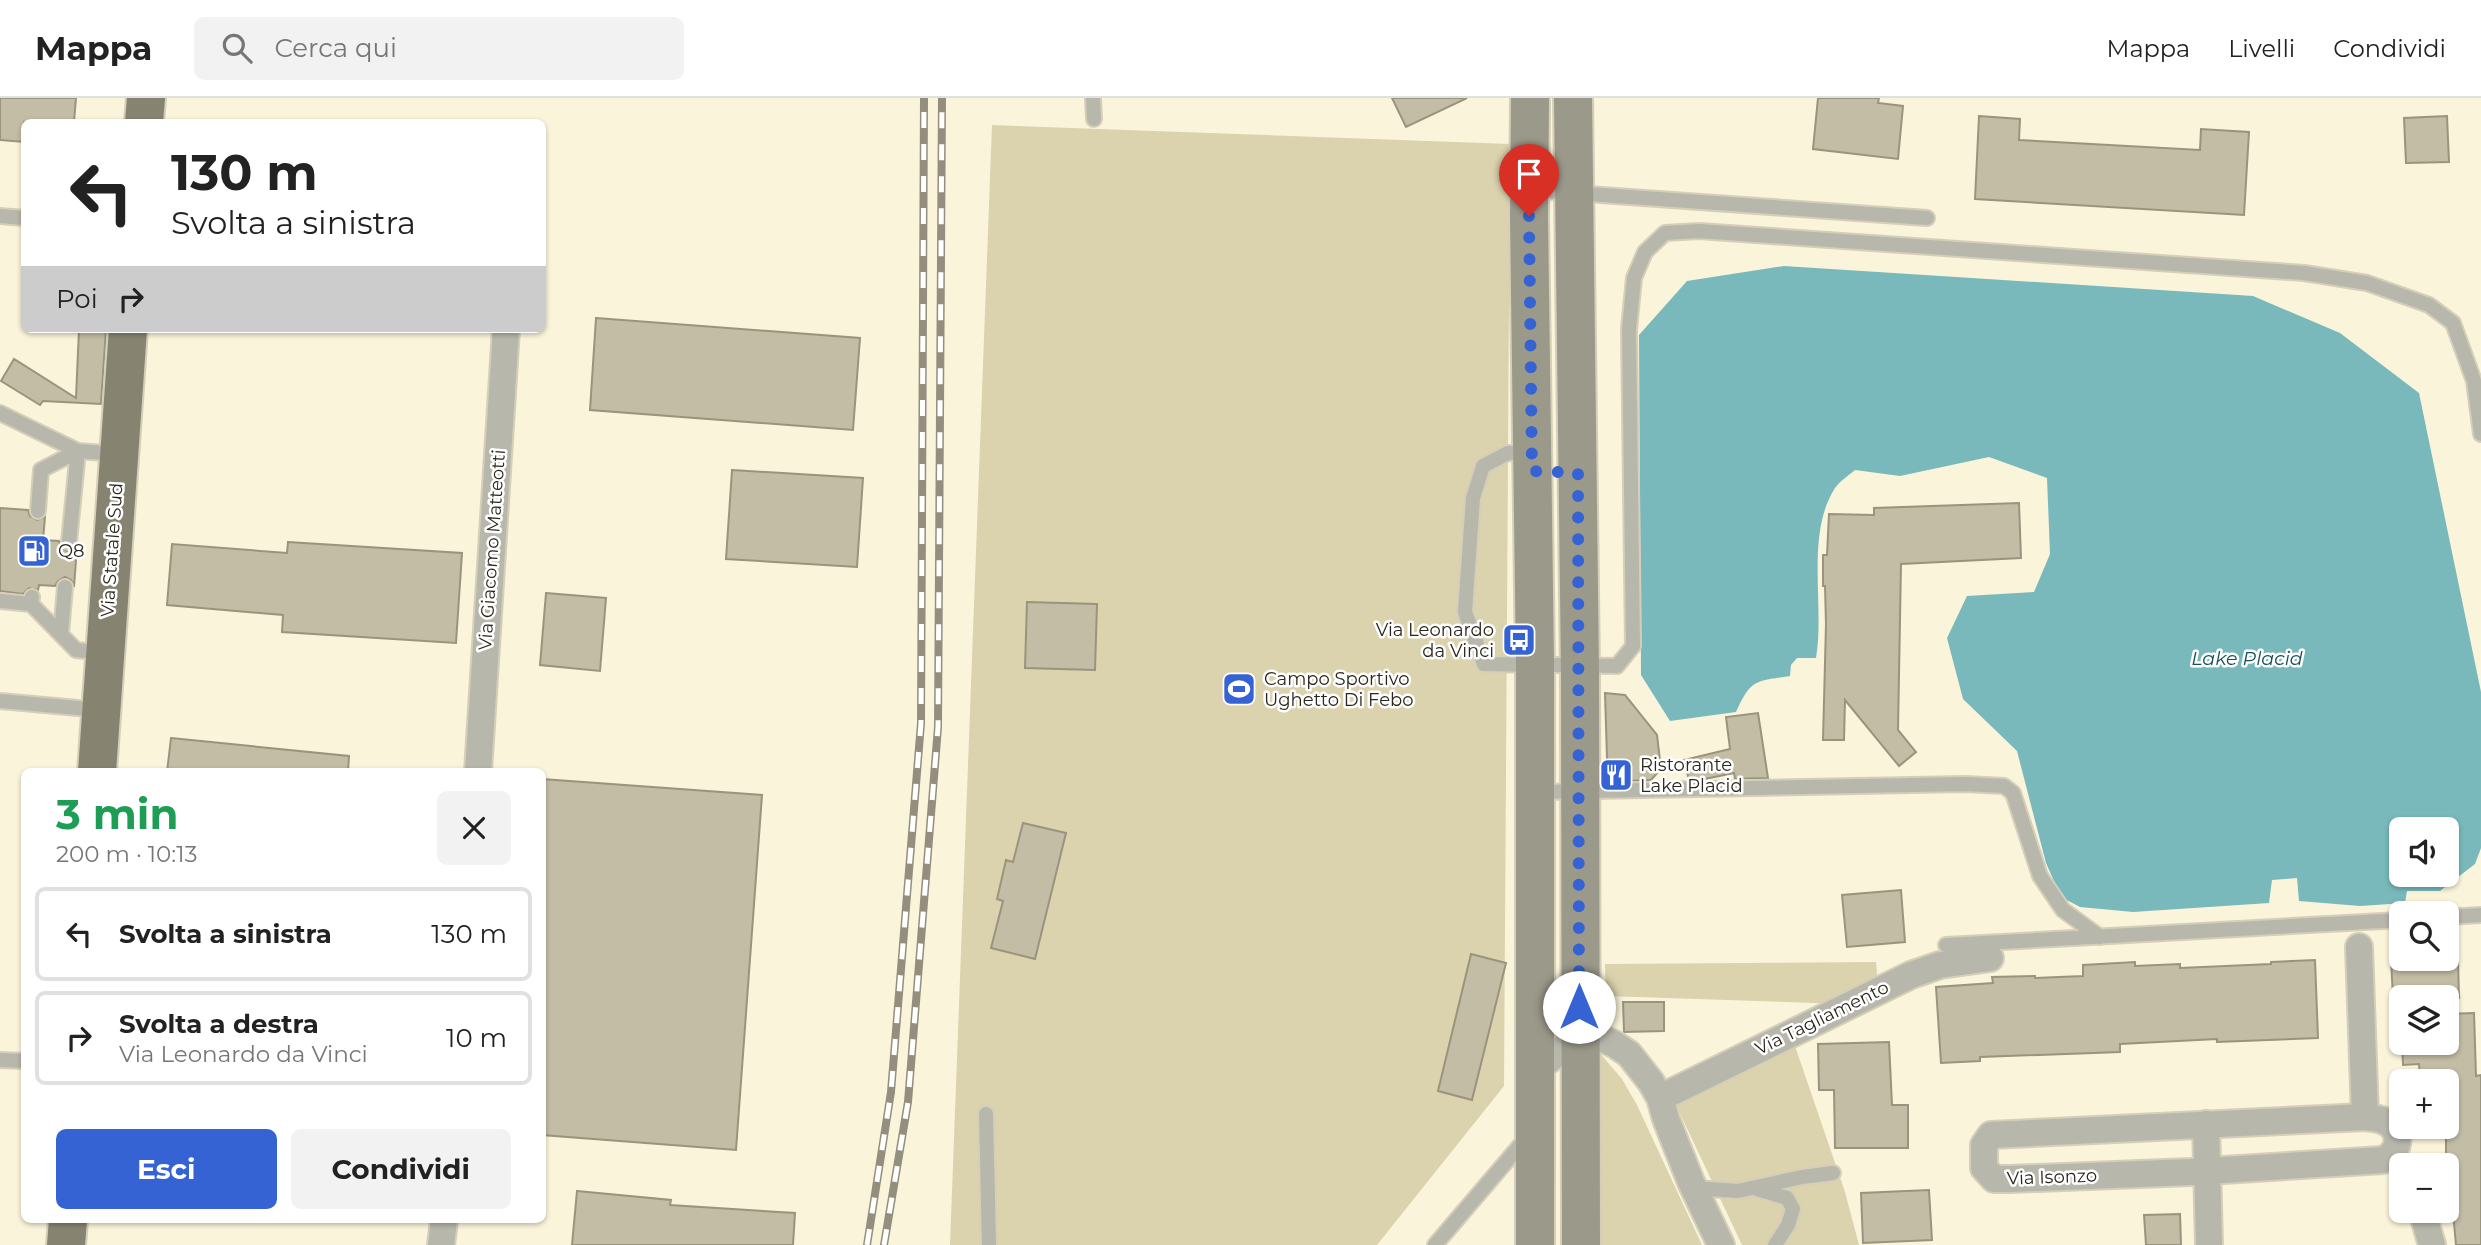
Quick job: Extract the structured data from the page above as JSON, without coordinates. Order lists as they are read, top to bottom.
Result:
{
  "streets": {
    "main road": ["Via Statale Sud"],
    "street": ["Via Giacomo Matteotti", "Via Tagliamento", "Via Isonzo"]
  },
  "water": ["Lake Placid"],
  "places": {
    "fuel station": ["Q8"],
    "bus stop": ["Via Leonardo da Vinci"],
    "sports": ["Campo Sportivo Ughetto Di Febo"],
    "restaurant": ["Ristorante Lake Placid"]
  },
  "page": {
    "header": "Mappa",
    "search": "Cerca qui",
    "nav": ["Mappa", "Livelli", "Condividi"],
    "turn": ["130 m", "Svolta a sinistra"],
    "then": "Poi",
    "heading": ["3 min", "200 m · 10:13"],
    "map_buttons": ["+", "−"],
    "list": [
      {
        "name": "Svolta a sinistra",
        "value": "130 m"
      },
      {
        "name": "Svolta a destra",
        "note": "Via Leonardo da Vinci",
        "value": "10 m"
      }
    ],
    "buttons": ["Esci", "Condividi"]
  }
}
